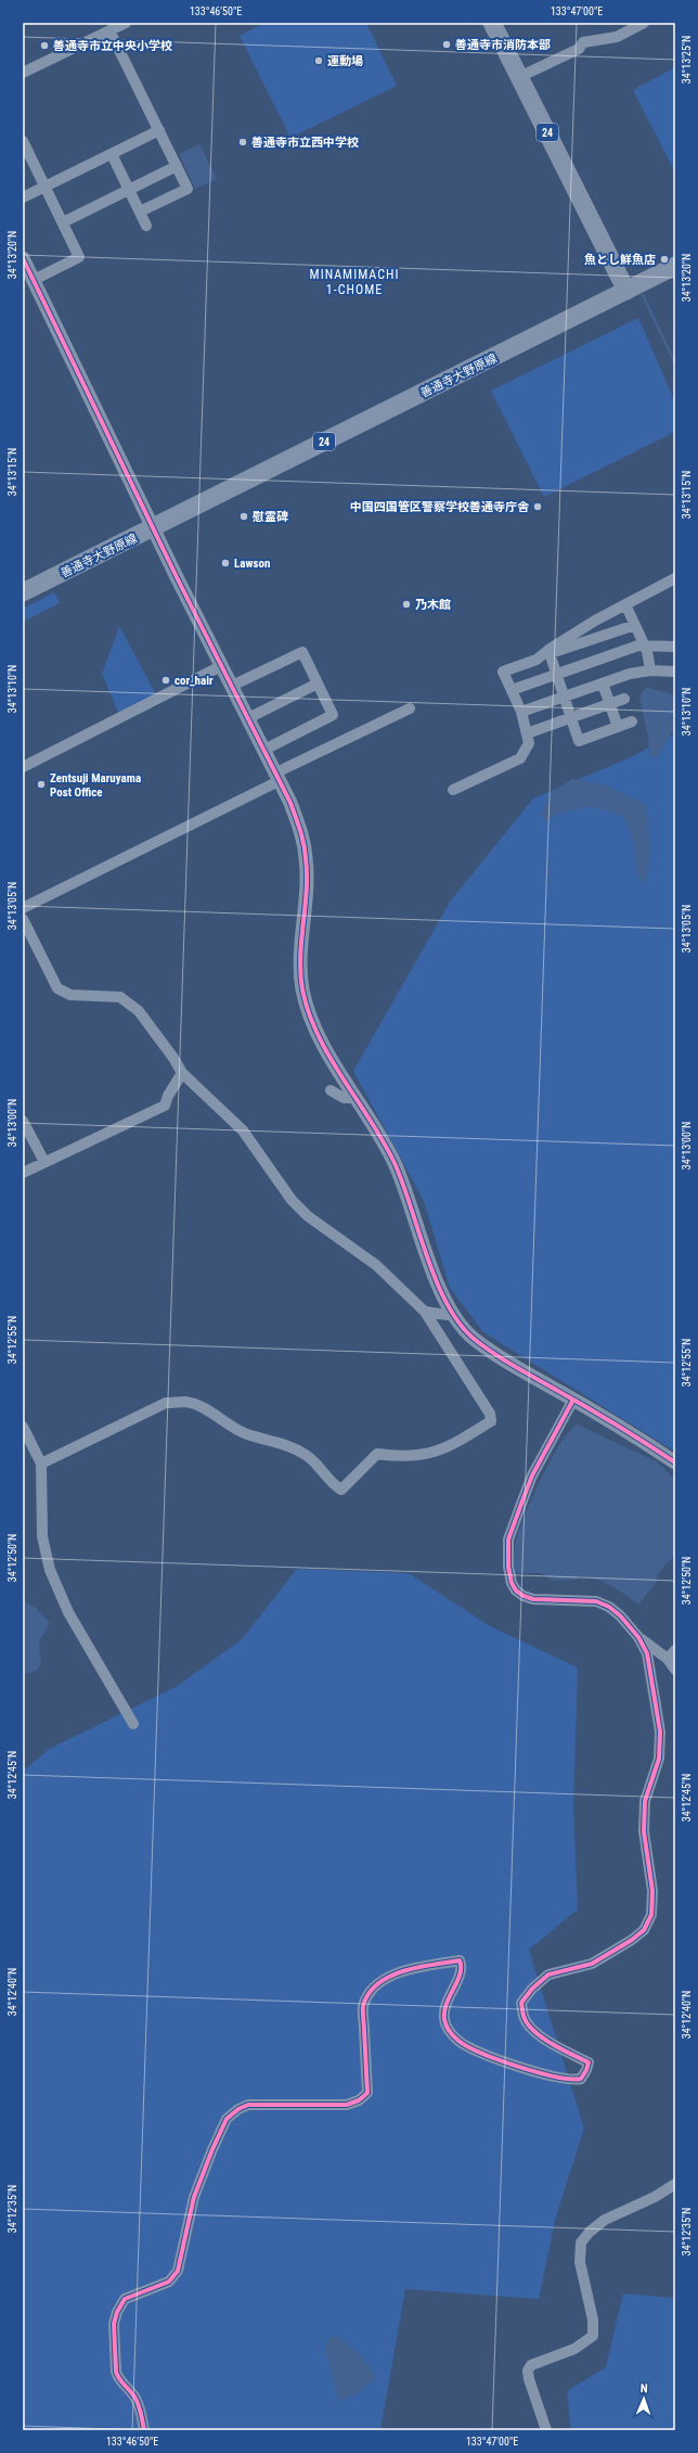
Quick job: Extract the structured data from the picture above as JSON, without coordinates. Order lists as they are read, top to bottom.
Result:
{
  "streets": {
    "main road": ["24", "善通寺大野原線"]
  },
  "crossings": [
    ["24", "善通寺大野原線"]
  ],
  "districts": ["MINAMIMACHI 1-CHOME"],
  "places": [
    "善通寺市消防本部",
    "善通寺市立中央小学校",
    "運動場",
    "善通寺市立西中学校",
    "魚とし鮮魚店",
    "中国四国管区警察学校善通寺庁舎",
    "慰霊碑",
    "Lawson",
    "乃木館",
    "cor_hair",
    "Zentsuji Maruyama Post Office"
  ],
  "north": "top",
  "coordinates": [
    "133°46'50\"E",
    "133°47'00\"E",
    "34°13'25\"N",
    "34°13'20\"N",
    "34°13'15\"N",
    "34°13'10\"N",
    "34°13'05\"N",
    "34°13'00\"N",
    "34°12'55\"N",
    "34°12'50\"N",
    "34°12'45\"N",
    "34°12'40\"N",
    "34°12'35\"N"
  ]
}
